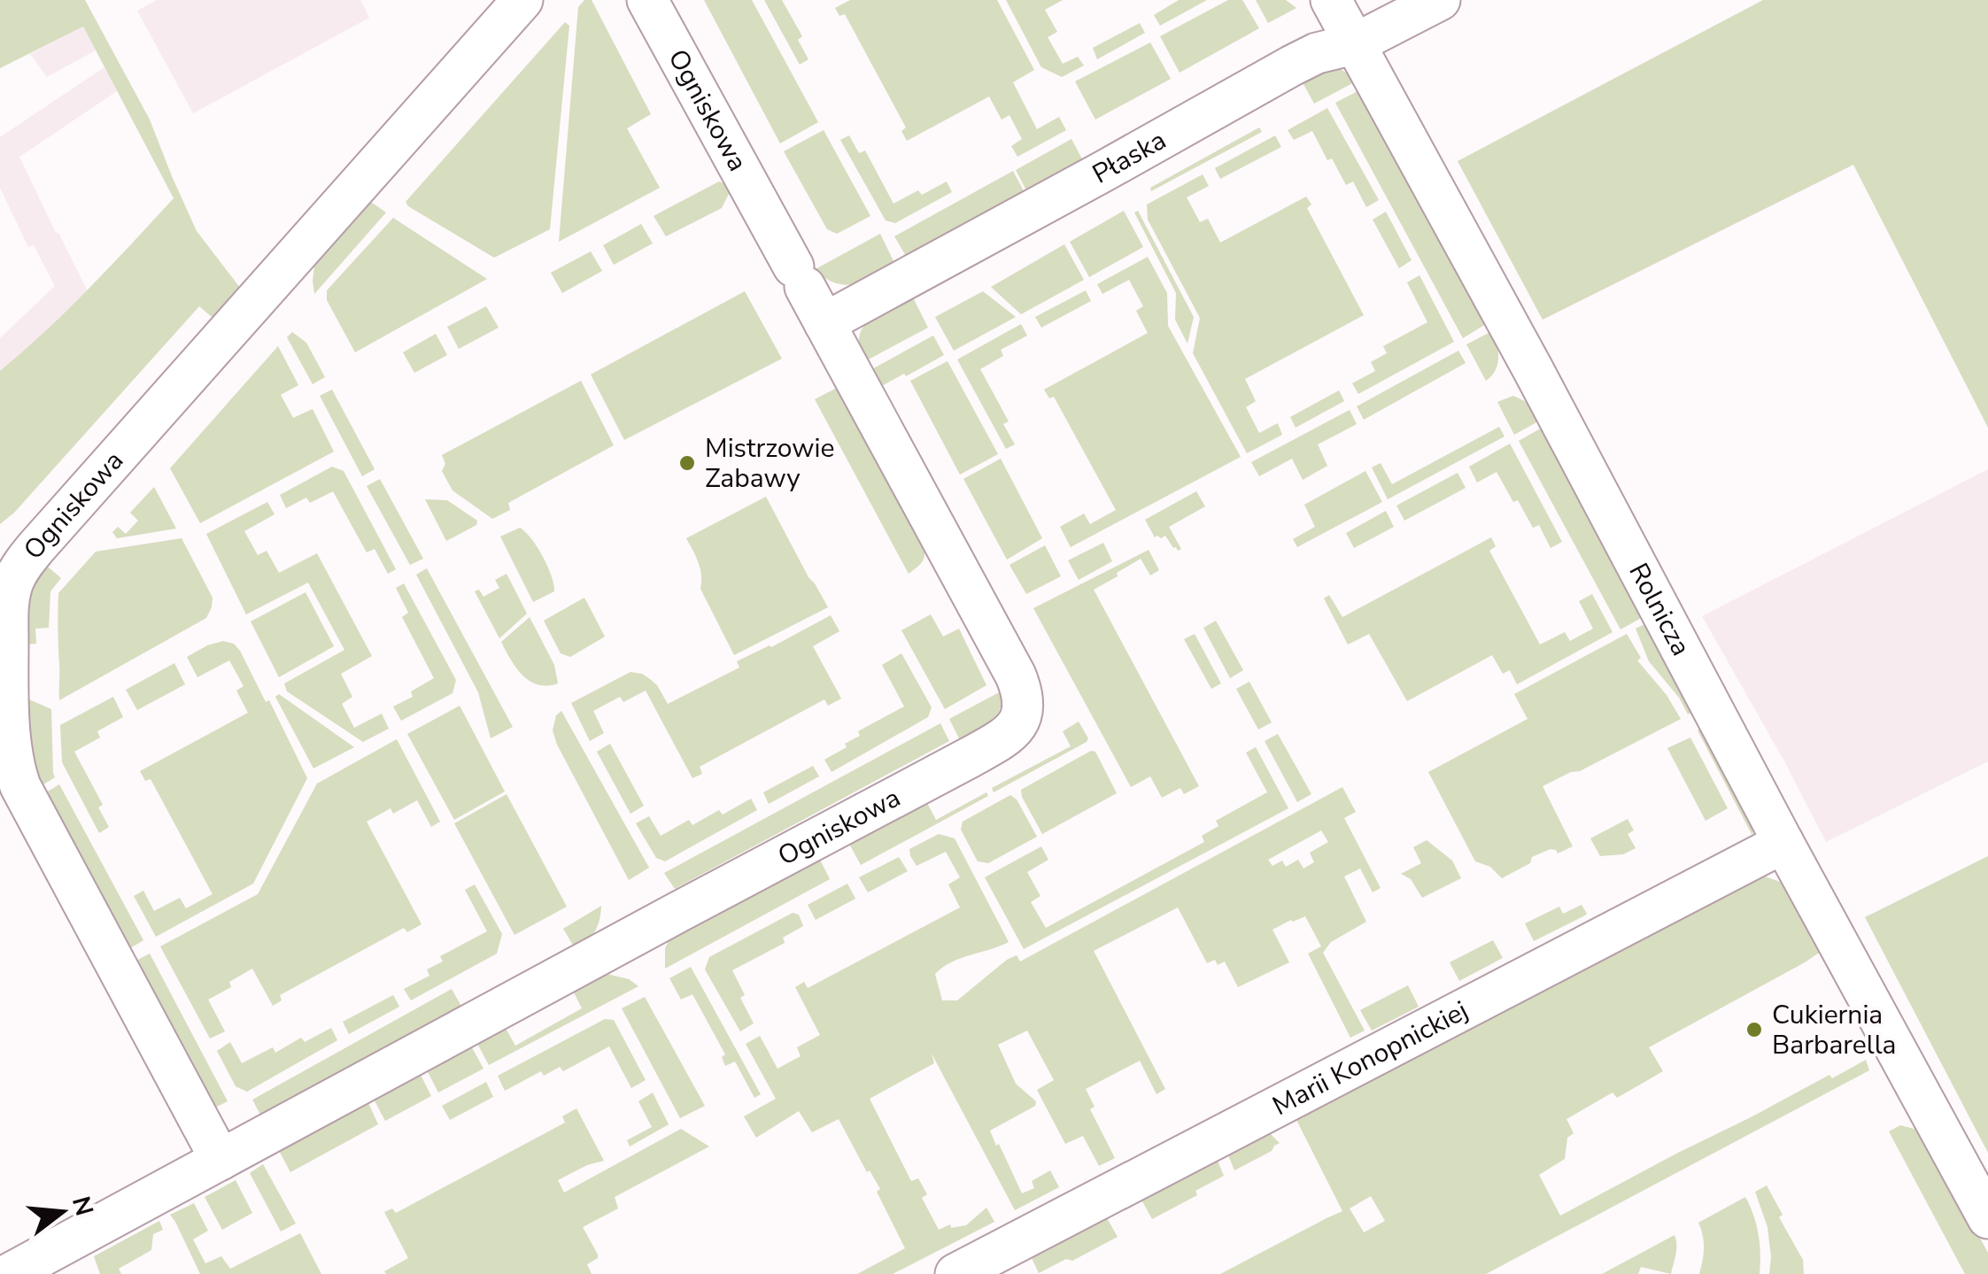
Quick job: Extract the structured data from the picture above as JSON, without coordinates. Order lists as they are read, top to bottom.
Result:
{
  "streets": {
    "street": [
      "Ogniskowa",
      "Płaska",
      "Rolnicza",
      "Marii Konopnickiej"
    ]
  },
  "crossings": [
    ["Ogniskowa", "Płaska"],
    ["Płaska", "Rolnicza"],
    ["Rolnicza", "Marii Konopnickiej"]
  ],
  "places": ["Mistrzowie Zabawy", "Cukiernia Barbarella"],
  "north": "right"
}
